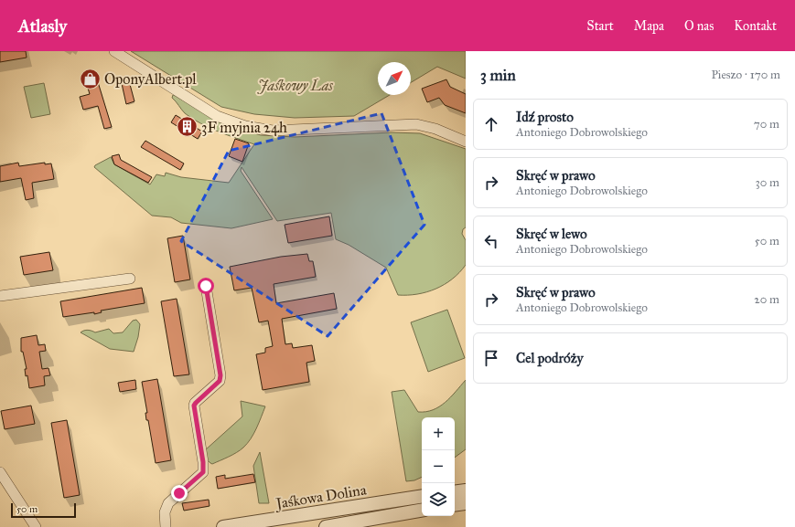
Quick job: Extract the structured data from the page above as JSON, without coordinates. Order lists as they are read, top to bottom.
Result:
{
  "streets": {
    "street": ["Jaśkowa Dolina"]
  },
  "parks": ["Jaśkowy Las"],
  "places": {
    "shop": ["OponyAlbert.pl"],
    "building": ["3F myjnia 24h"]
  },
  "scale_bar": "50 m",
  "north": "top right",
  "page": {
    "header": "Atlasly",
    "nav": [
      "Start",
      "Mapa",
      "O nas",
      "Kontakt"
    ],
    "heading": ["3 min", "Pieszo · 170 m"],
    "list": [
      ["Idź prosto", "Antoniego Dobrowolskiego", "70 m"],
      ["Skręć w prawo", "Antoniego Dobrowolskiego", "30 m"],
      ["Skręć w lewo", "Antoniego Dobrowolskiego", "50 m"],
      ["Skręć w prawo", "Antoniego Dobrowolskiego", "20 m"],
      "Cel podróży"
    ],
    "map_buttons": ["+", "−"],
    "scale": "50 m"
  }
}
